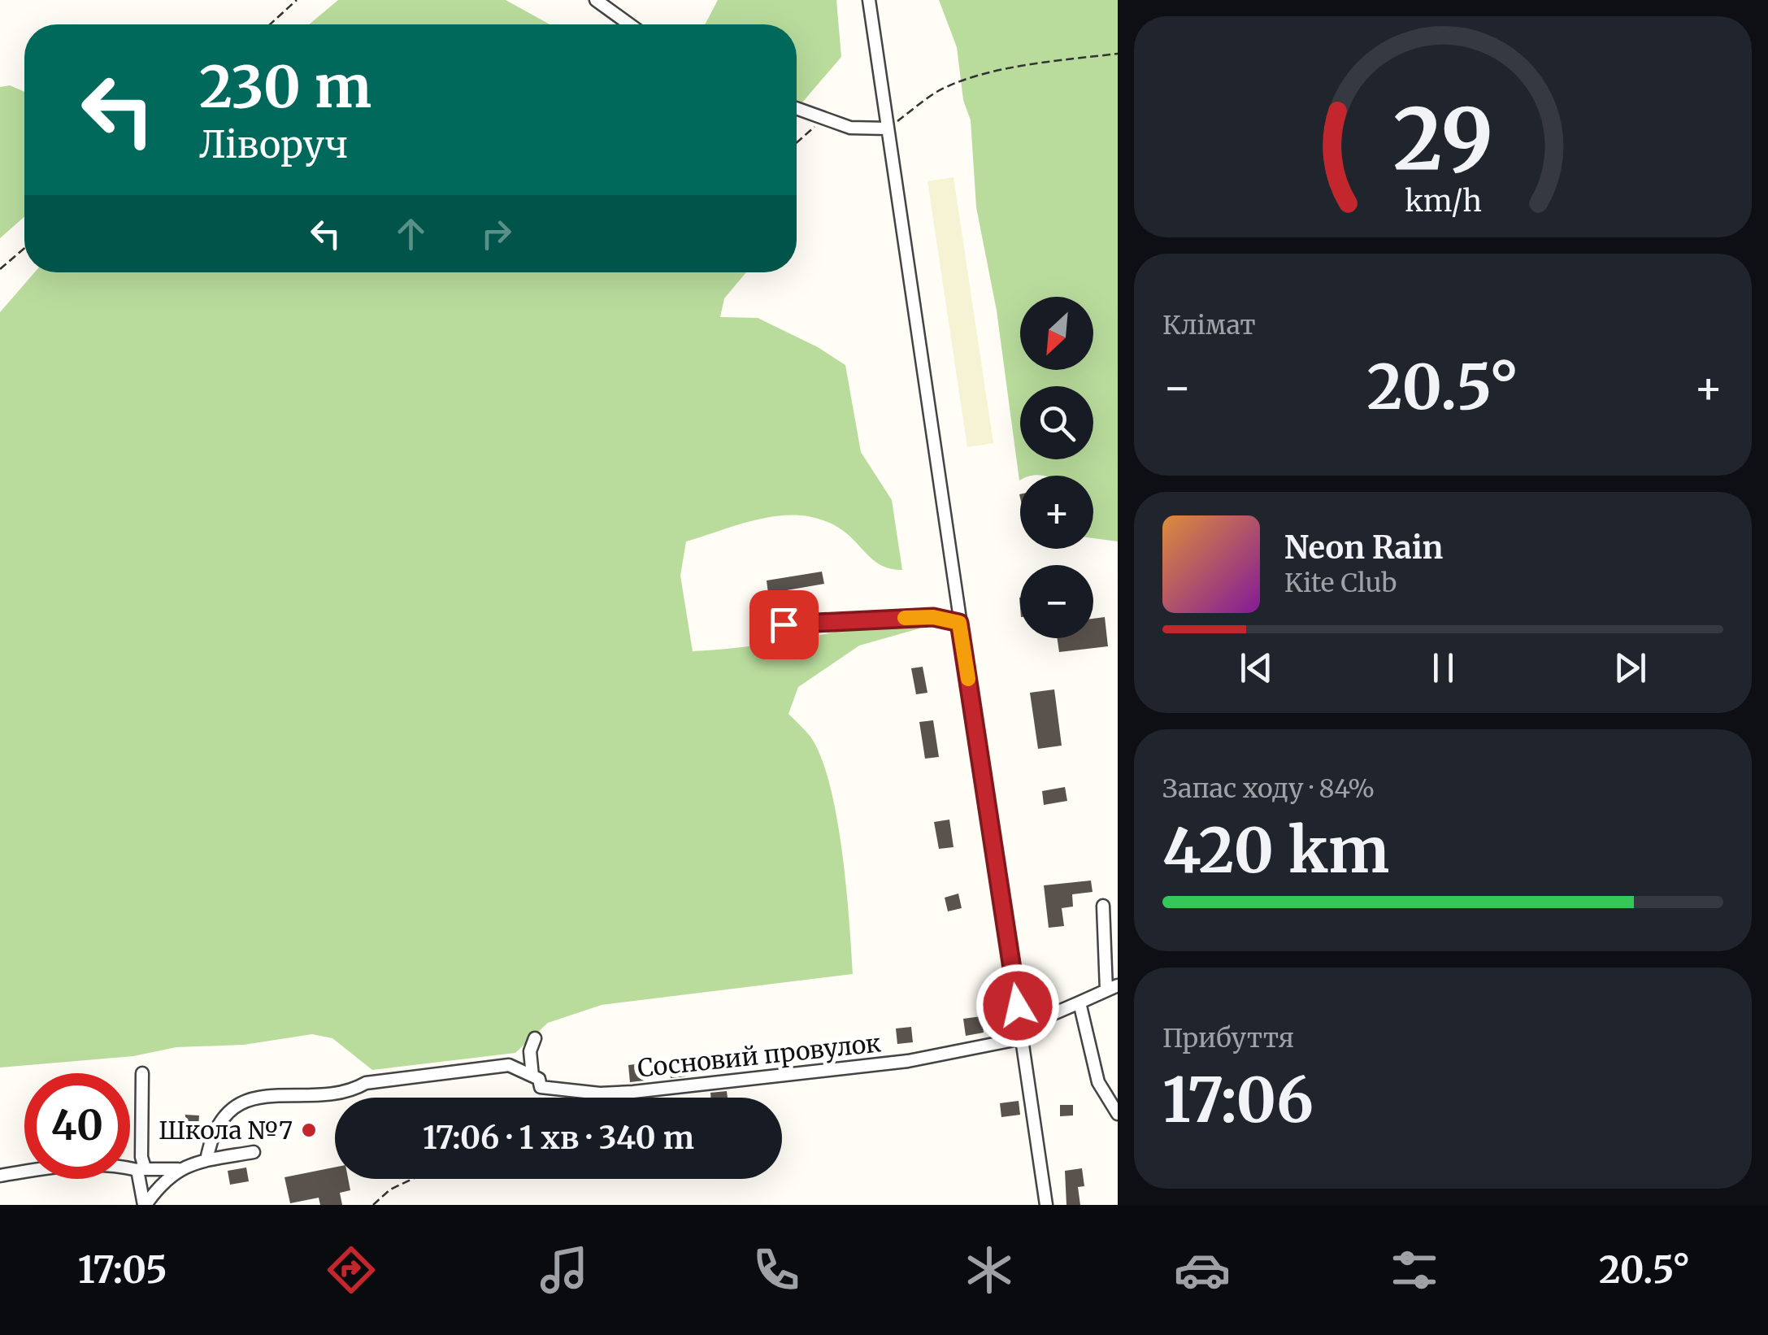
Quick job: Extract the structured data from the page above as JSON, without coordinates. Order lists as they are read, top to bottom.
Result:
{
  "streets": {
    "street": ["Сосновий провулок"]
  },
  "places": ["Школа №7"],
  "north": "bottom left",
  "page": {
    "turn": ["230 m", "Ліворуч"],
    "tile": [
      "Клімат",
      ["Запас ходу · 84%", "420 km"],
      ["Прибуття", "17:06"]
    ],
    "map_buttons": ["+", "−"],
    "heat": ["−", "20.5°", "+"],
    "song": ["Neon Rain", "Kite Club"],
    "limit": "40",
    "trip": "17:06 · 1 хв · 340 m",
    "tabs": ["17:05", "20.5°"],
    "gauge": ["29", "km/h"]
  }
}
